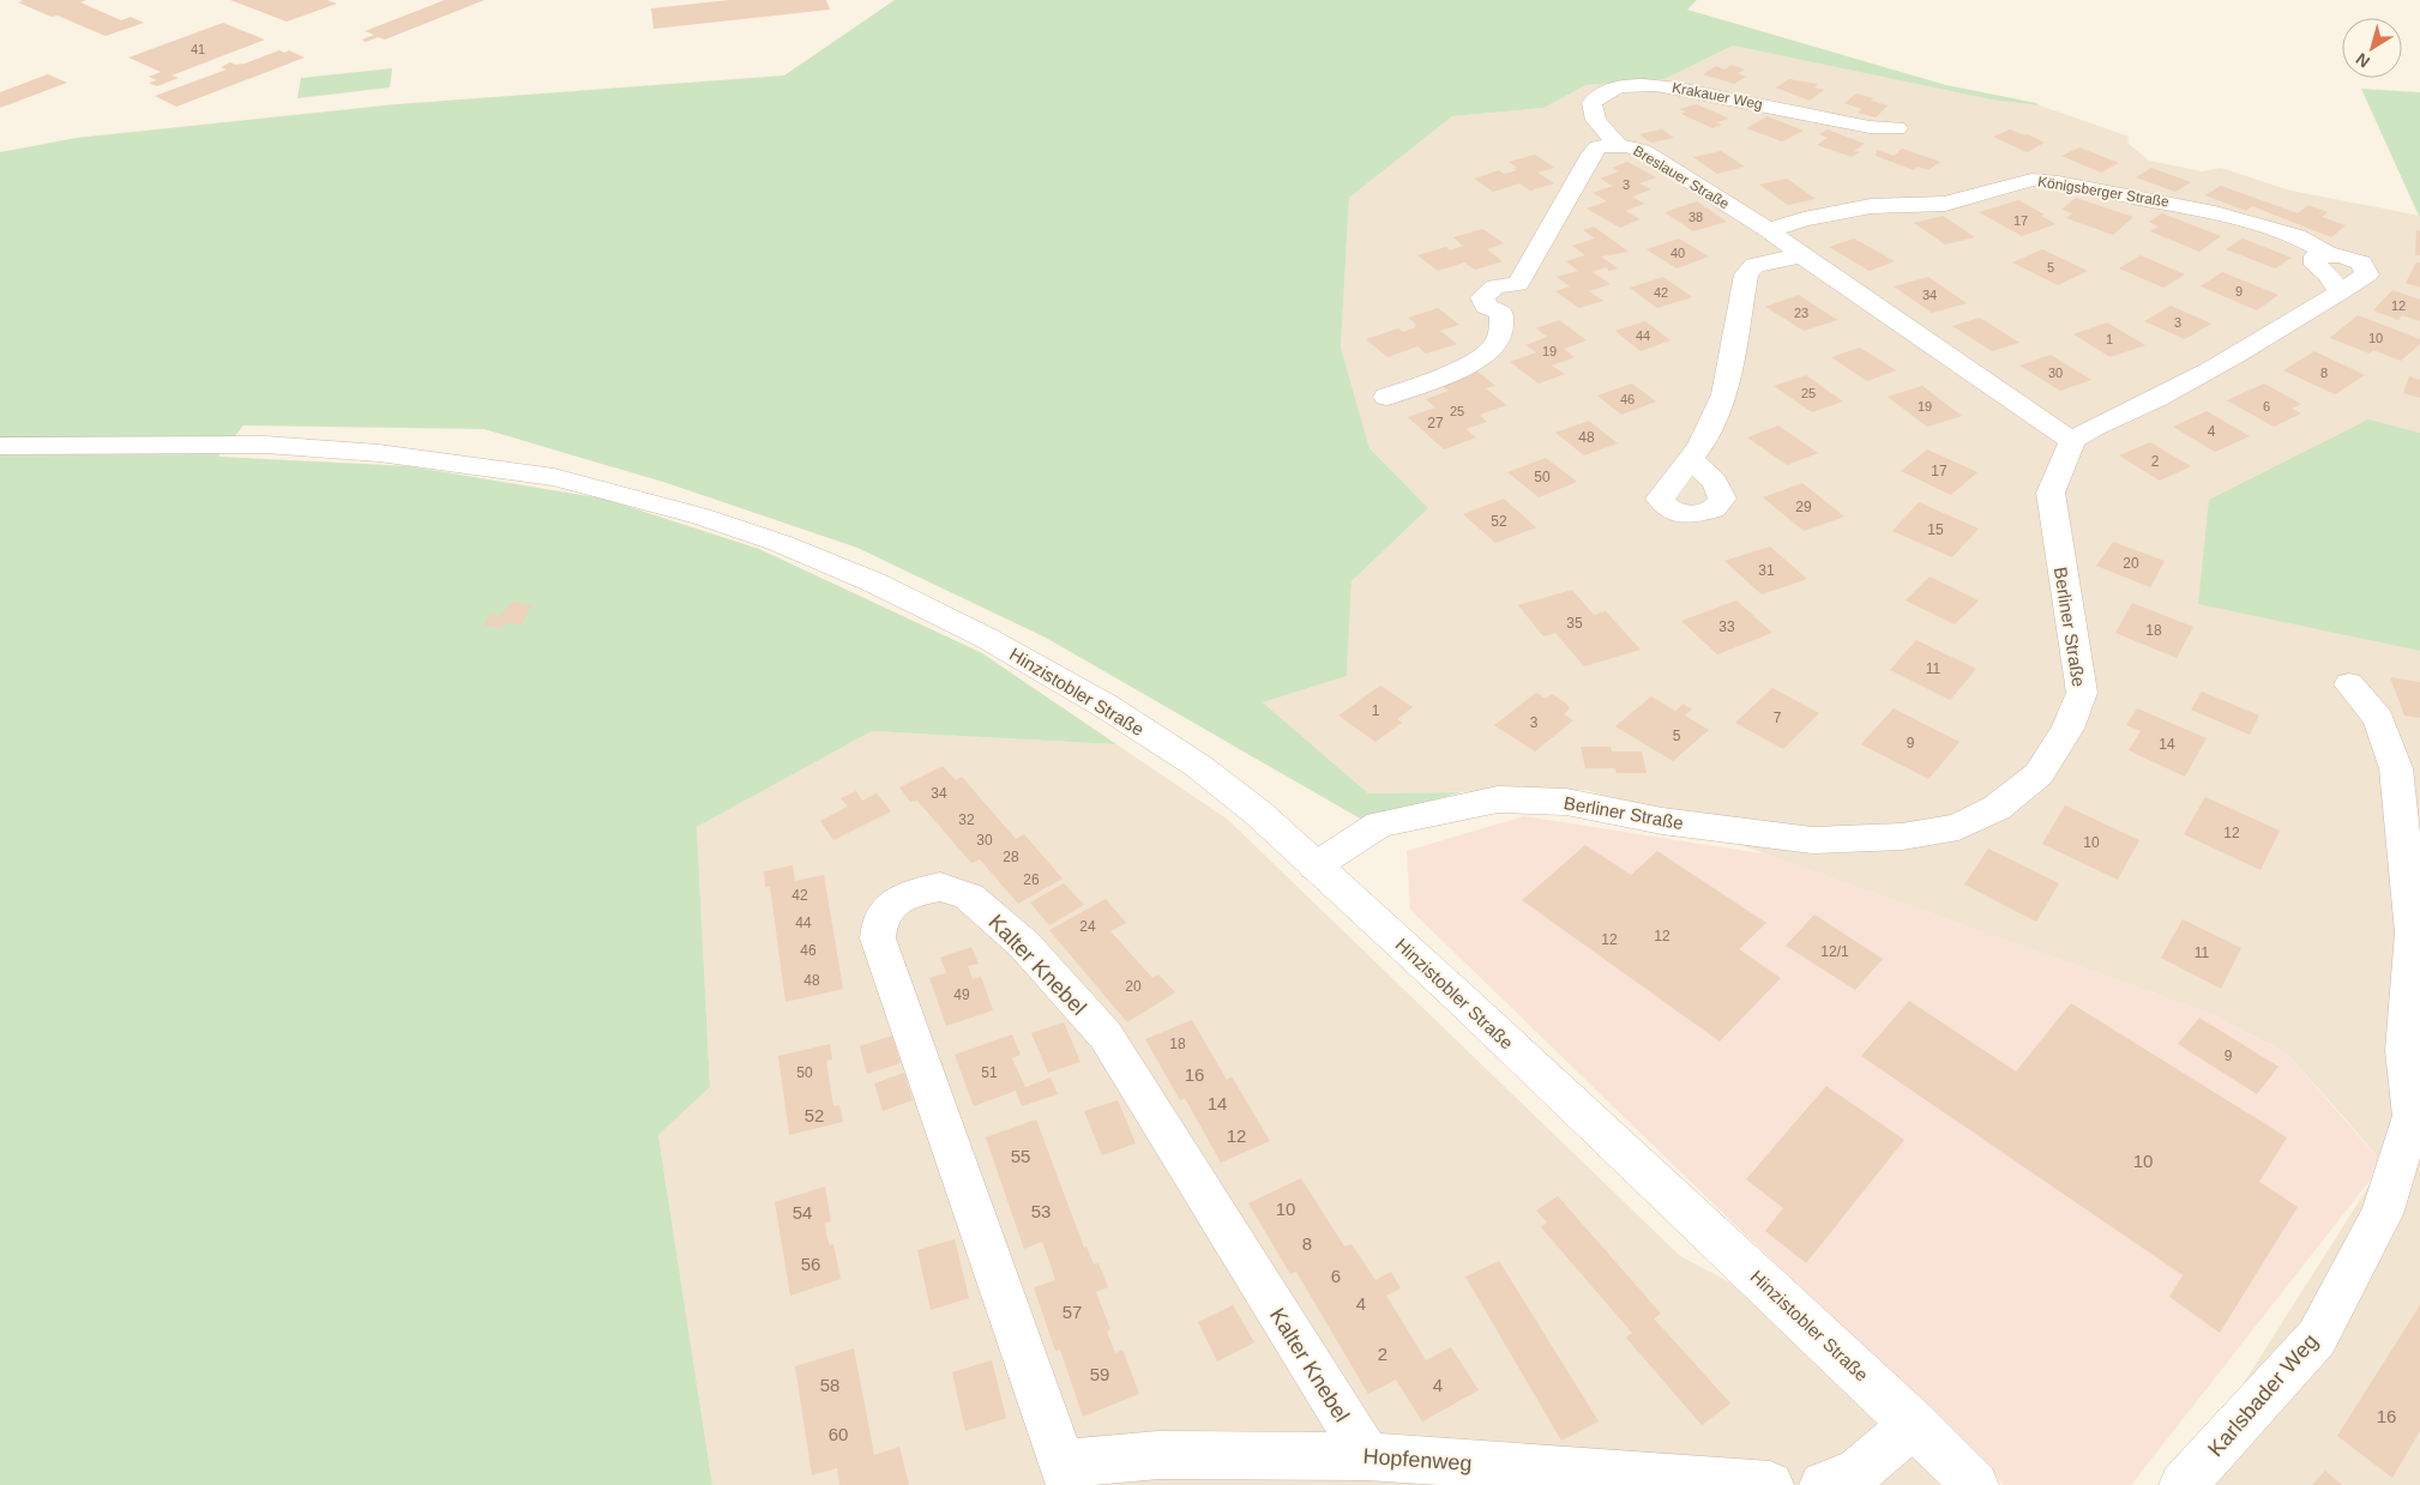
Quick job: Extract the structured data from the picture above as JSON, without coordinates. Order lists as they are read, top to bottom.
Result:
{
  "streets": {
    "street": [
      "Krakauer Weg",
      "Breslauer Straße",
      "Königsberger Straße",
      "Berliner Straße",
      "Hinzistobler Straße",
      "Kalter Knebel",
      "Karlsbader Weg",
      "Hopfenweg"
    ]
  },
  "crossings": [
    ["Krakauer Weg", "Breslauer Straße"],
    ["Breslauer Straße", "Königsberger Straße"],
    ["Königsberger Straße", "Berliner Straße"],
    ["Berliner Straße", "Hinzistobler Straße"],
    ["Kalter Knebel", "Hopfenweg"]
  ],
  "house_numbers": [
    "41",
    "3",
    "38",
    "17",
    "40",
    "5",
    "9",
    "42",
    "34",
    "12",
    "23",
    "3",
    "44",
    "10",
    "1",
    "19",
    "30",
    "8",
    "25",
    "46",
    "19",
    "6",
    "25",
    "27",
    "4",
    "48",
    "2",
    "17",
    "50",
    "29",
    "52",
    "15",
    "20",
    "31",
    "35",
    "33",
    "18",
    "11",
    "1",
    "7",
    "3",
    "5",
    "9",
    "14",
    "34",
    "32",
    "12",
    "30",
    "10",
    "28",
    "26",
    "42",
    "44",
    "24",
    "12",
    "12",
    "46",
    "12/1",
    "11",
    "48",
    "20",
    "49",
    "18",
    "9",
    "50",
    "51",
    "16",
    "14",
    "52",
    "12",
    "55",
    "10",
    "10",
    "53",
    "54",
    "8",
    "56",
    "6",
    "4",
    "57",
    "2",
    "59",
    "58",
    "4",
    "16",
    "60"
  ],
  "north": "bottom left"
}
